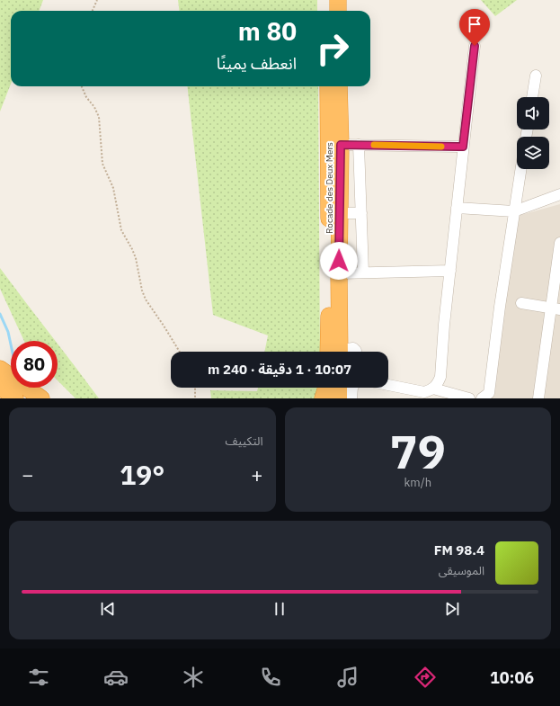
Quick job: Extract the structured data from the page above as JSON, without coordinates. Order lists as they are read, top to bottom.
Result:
{
  "streets": {
    "highway": ["Rocade des Deux Mers"]
  },
  "page": {
    "turn": ["80 m", "انعطف يمينًا"],
    "limit": "80",
    "trip": "10:07 · 1 دقيقة · 240 m",
    "tile": [
      ["79", "km/h"],
      "التكييف"
    ],
    "heat": ["−", "19°", "+"],
    "song": ["98.4 FM", "الموسيقى"],
    "tabs": "10:06"
  }
}
